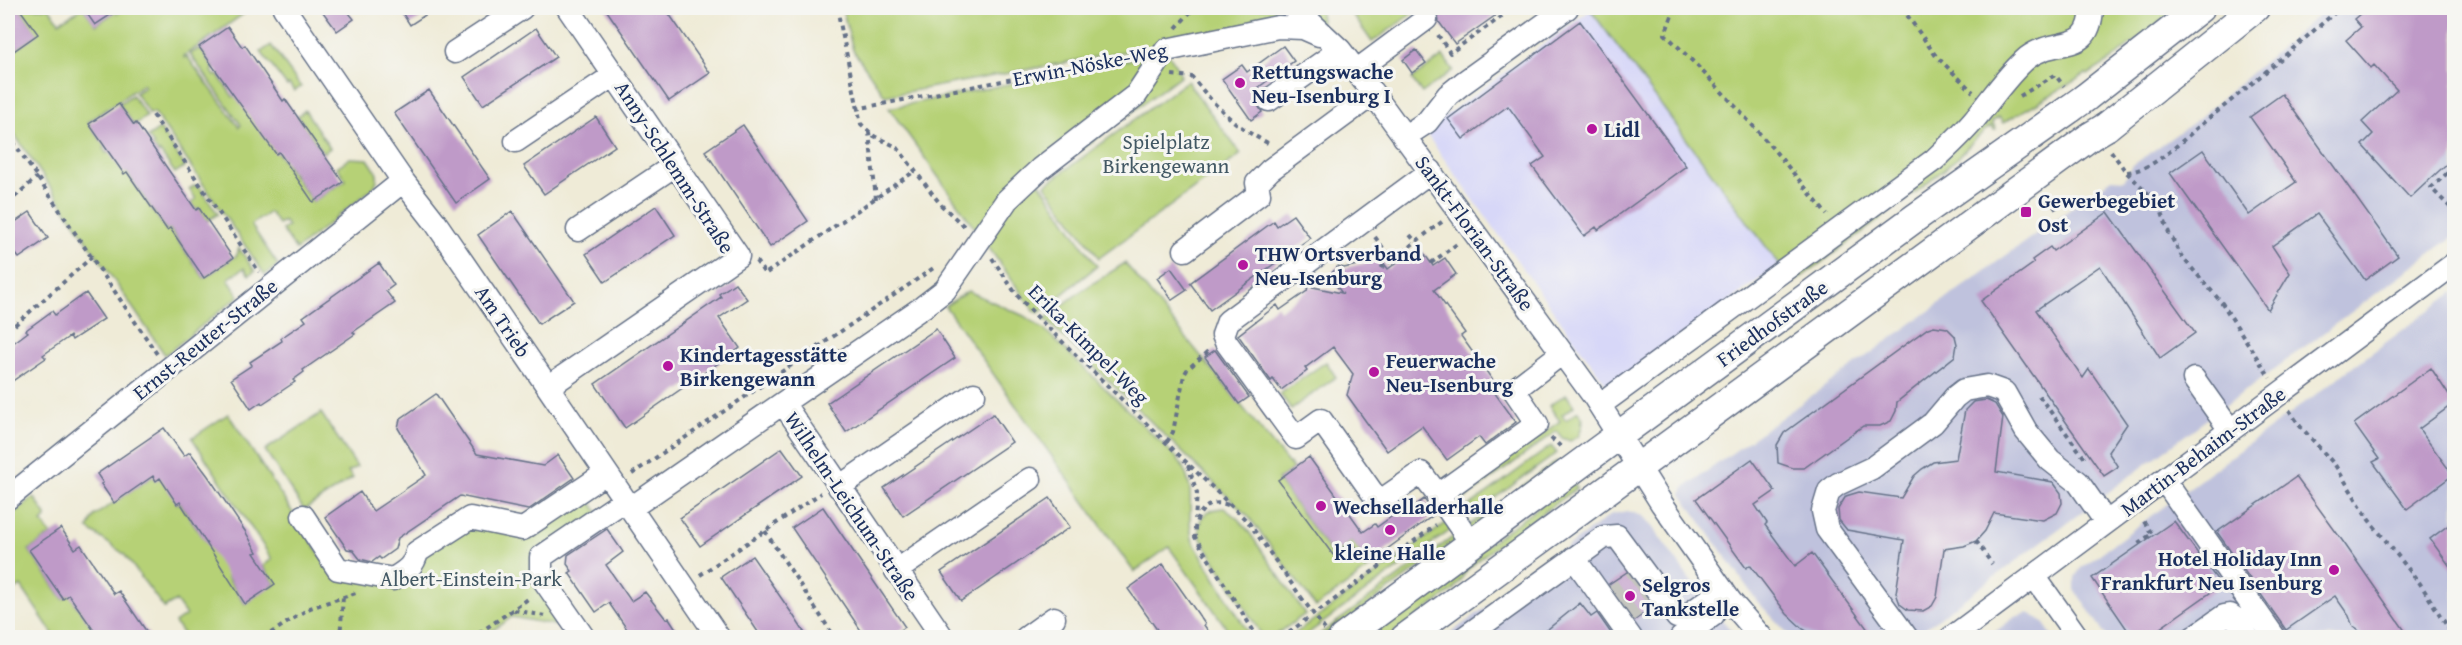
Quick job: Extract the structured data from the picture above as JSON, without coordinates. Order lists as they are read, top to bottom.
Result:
{
  "streets": {
    "main road": ["Friedhofstraße"],
    "street": [
      "Erwin-Nöske-Weg",
      "Anny-Schlemm-Straße",
      "Sankt-Florian-Straße",
      "Am Trieb",
      "Ernst-Reuter-Straße",
      "Martin-Behaim-Straße",
      "Wilhelm-Leichum-Straße"
    ],
    "path": ["Erika-Kimpel-Weg"]
  },
  "crossings": [
    ["Erwin-Nöske-Weg", "Sankt-Florian-Straße"],
    ["Erwin-Nöske-Weg", "Erika-Kimpel-Weg"],
    ["Erwin-Nöske-Weg", "Wilhelm-Leichum-Straße"],
    ["Anny-Schlemm-Straße", "Am Trieb"],
    ["Sankt-Florian-Straße", "Friedhofstraße"],
    ["Am Trieb", "Ernst-Reuter-Straße"],
    ["Am Trieb", "Wilhelm-Leichum-Straße"],
    ["Erika-Kimpel-Weg", "Wilhelm-Leichum-Straße"]
  ],
  "parks": ["Spielplatz Birkengewann", "Albert-Einstein-Park"],
  "places": {
    "other": [
      "Rettungswache Neu-Isenburg I",
      "Lidl",
      "THW Ortsverband Neu-Isenburg",
      "Kindertagesstätte Birkengewann",
      "Feuerwache Neu-Isenburg",
      "Wechselladerhalle",
      "kleine Halle",
      "Hotel Holiday Inn Frankfurt Neu Isenburg",
      "Selgros Tankstelle"
    ],
    "transit": ["Gewerbegebiet Ost"]
  }
}
